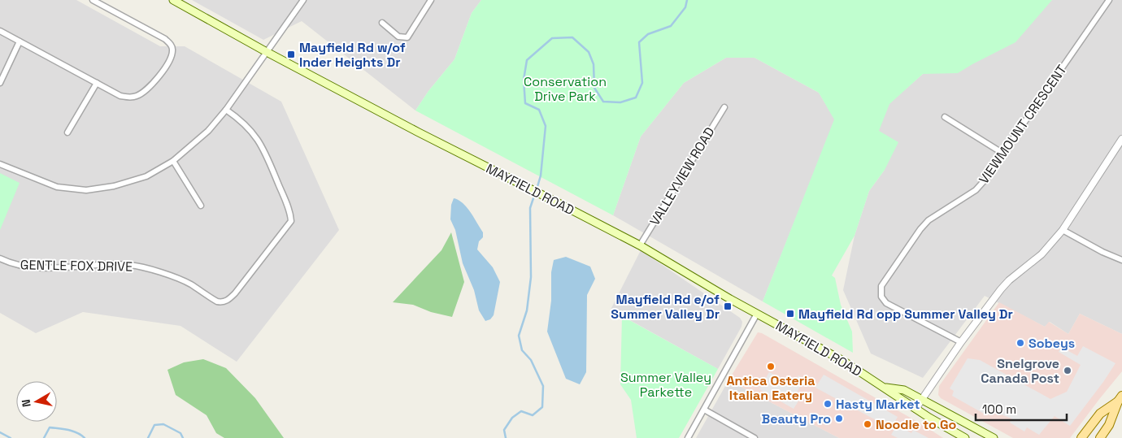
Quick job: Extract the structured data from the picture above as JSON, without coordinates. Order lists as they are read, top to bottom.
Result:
{
  "streets": {
    "main road": ["MAYFIELD ROAD"],
    "street": ["VIEWMOUNT CRESCENT", "VALLEYVIEW ROAD", "GENTLE FOX DRIVE"]
  },
  "crossings": [
    ["VALLEYVIEW ROAD", "MAYFIELD ROAD"]
  ],
  "parks": ["Conservation Drive Park", "Summer Valley Parkette"],
  "places": {
    "transit": ["Mayfield Rd w/of Inder Heights Dr", "Mayfield Rd e/of Summer Valley Dr", "Mayfield Rd opp Summer Valley Dr"],
    "other": [
      "Sobeys",
      "Antica Osteria Italian Eatery",
      "Snelgrove Canada Post",
      "Hasty Market",
      "Beauty Pro",
      "Noodle to Go"
    ]
  },
  "scale_bar": "100 m",
  "north": "left"
}
